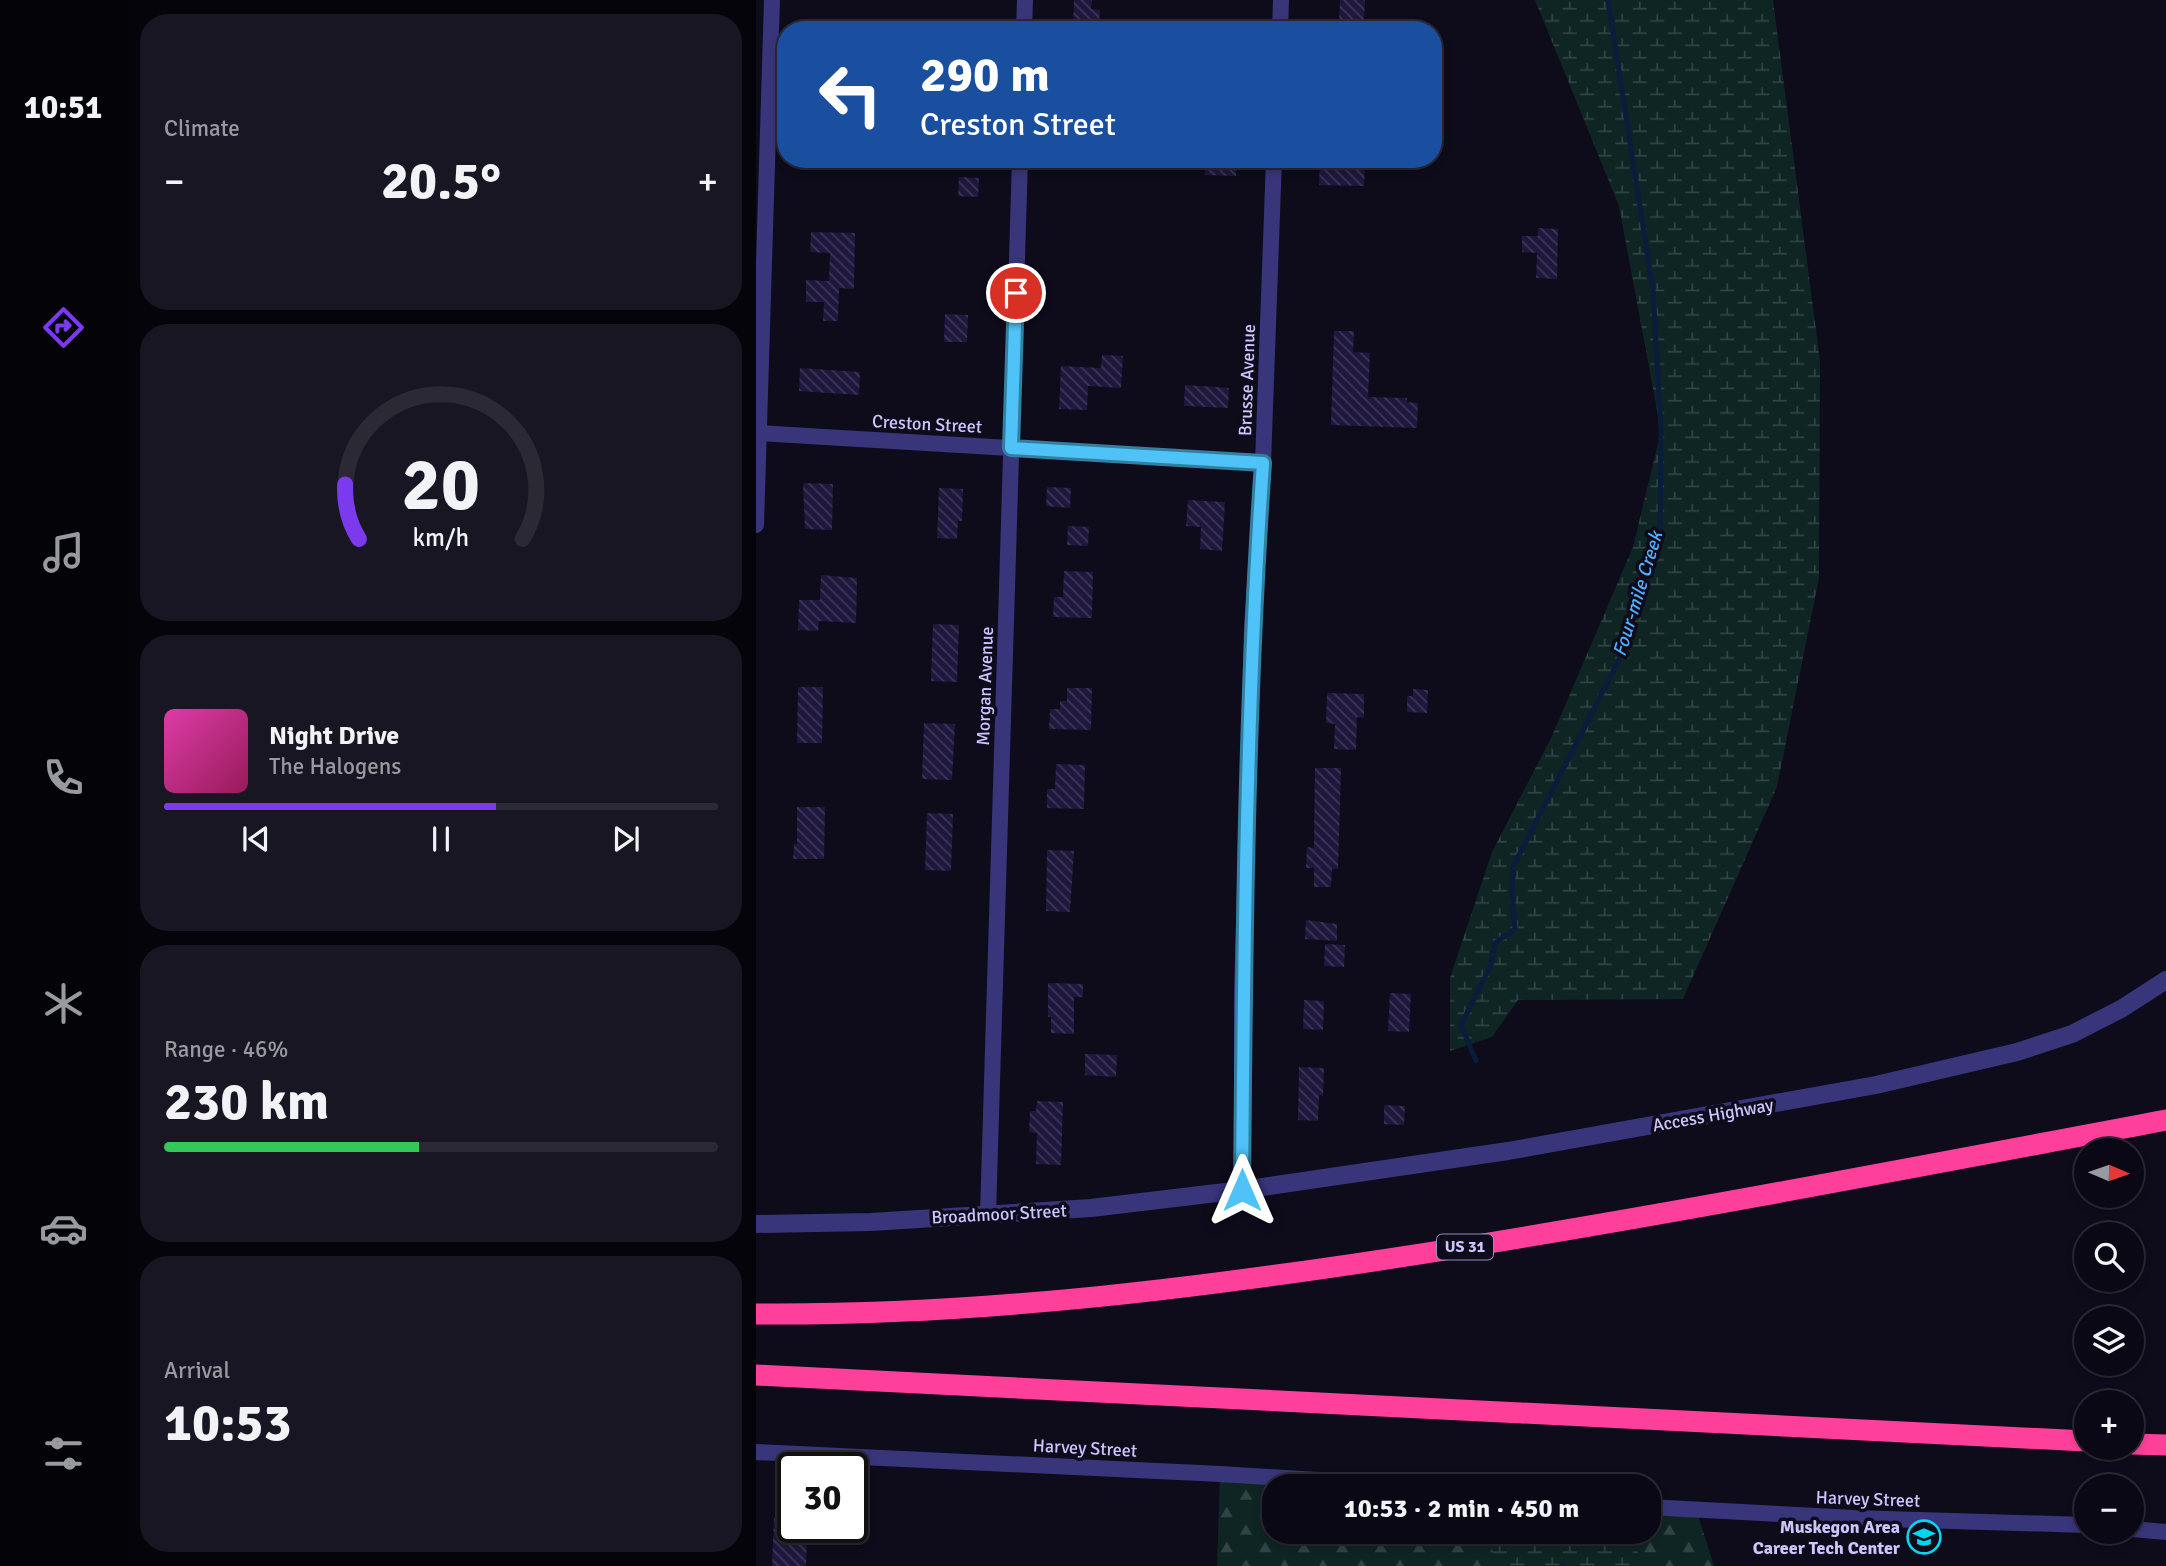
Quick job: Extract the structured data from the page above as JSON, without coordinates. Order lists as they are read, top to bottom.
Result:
{
  "streets": {
    "highway": ["US 31"],
    "street": [
      "Brusse Avenue",
      "Creston Street",
      "Morgan Avenue",
      "Access Highway",
      "Broadmoor Street",
      "Harvey Street"
    ]
  },
  "crossings": [
    ["Brusse Avenue", "Creston Street"],
    ["Brusse Avenue", "Access Highway"],
    ["Brusse Avenue", "Broadmoor Street"],
    ["Creston Street", "Morgan Avenue"],
    ["Morgan Avenue", "Broadmoor Street"],
    ["Access Highway", "Broadmoor Street"]
  ],
  "water": ["Four-mile Creek"],
  "places": {
    "school or university": ["Muskegon Area Career Tech Center"]
  },
  "north": "right",
  "page": {
    "tabs": "10:51",
    "tile": [
      "Climate",
      ["Range · 46%", "230 km"],
      ["Arrival", "10:53"]
    ],
    "turn": ["290 m", "Creston Street"],
    "heat": ["−", "20.5°", "+"],
    "song": ["Night Drive", "The Halogens"],
    "map_buttons": ["+", "−"],
    "limit": "30",
    "trip": "10:53 · 2 min · 450 m",
    "gauge": ["20", "km/h"]
  }
}
